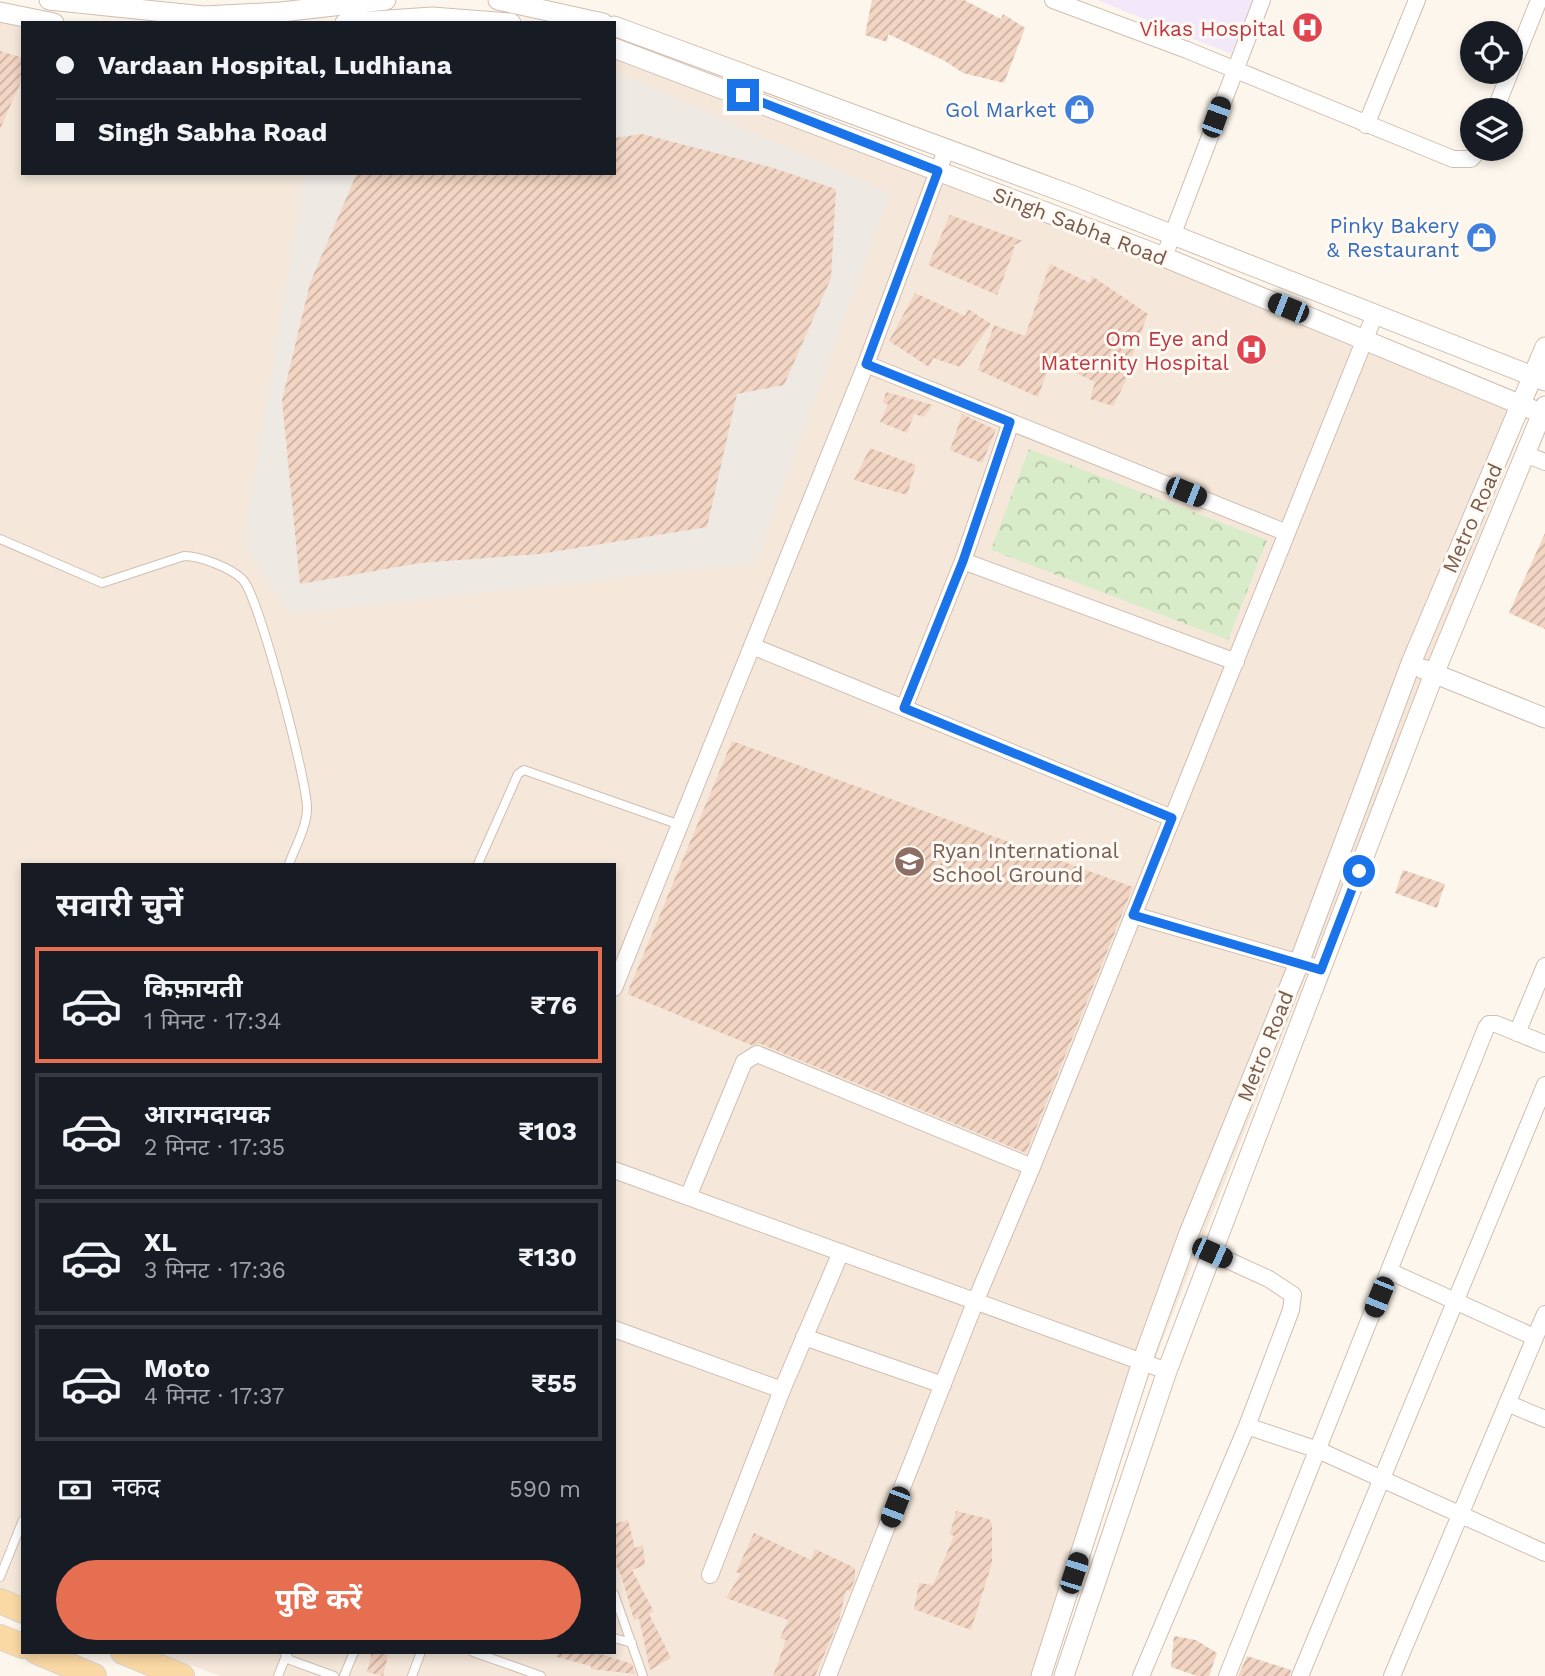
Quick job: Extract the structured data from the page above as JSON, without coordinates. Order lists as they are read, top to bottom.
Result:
{
  "streets": {
    "street": ["Singh Sabha Road", "Metro Road"]
  },
  "crossings": [
    ["Singh Sabha Road", "Metro Road"]
  ],
  "places": {
    "hospital": ["Vikas Hospital", "Om Eye and Maternity Hospital"],
    "shop": ["Gol Market", "Pinky Bakery & Restaurant"],
    "school or university": ["Ryan International School Ground"]
  },
  "page": {
    "banner": ["Vardaan Hospital, Ludhiana", "Singh Sabha Road"],
    "heading": "सवारी चुनें",
    "list": [
      {
        "name": "किफ़ायती",
        "note": "1 मिनट · 17:34",
        "value": "₹76"
      },
      {
        "name": "आरामदायक",
        "note": "2 मिनट · 17:35",
        "value": "₹103"
      },
      {
        "name": "XL",
        "note": "3 मिनट · 17:36",
        "value": "₹130"
      },
      {
        "name": "Moto",
        "note": "4 मिनट · 17:37",
        "value": "₹55"
      }
    ],
    "pay": ["नकद", "590 m"],
    "buttons": "पुष्टि करें"
  }
}
